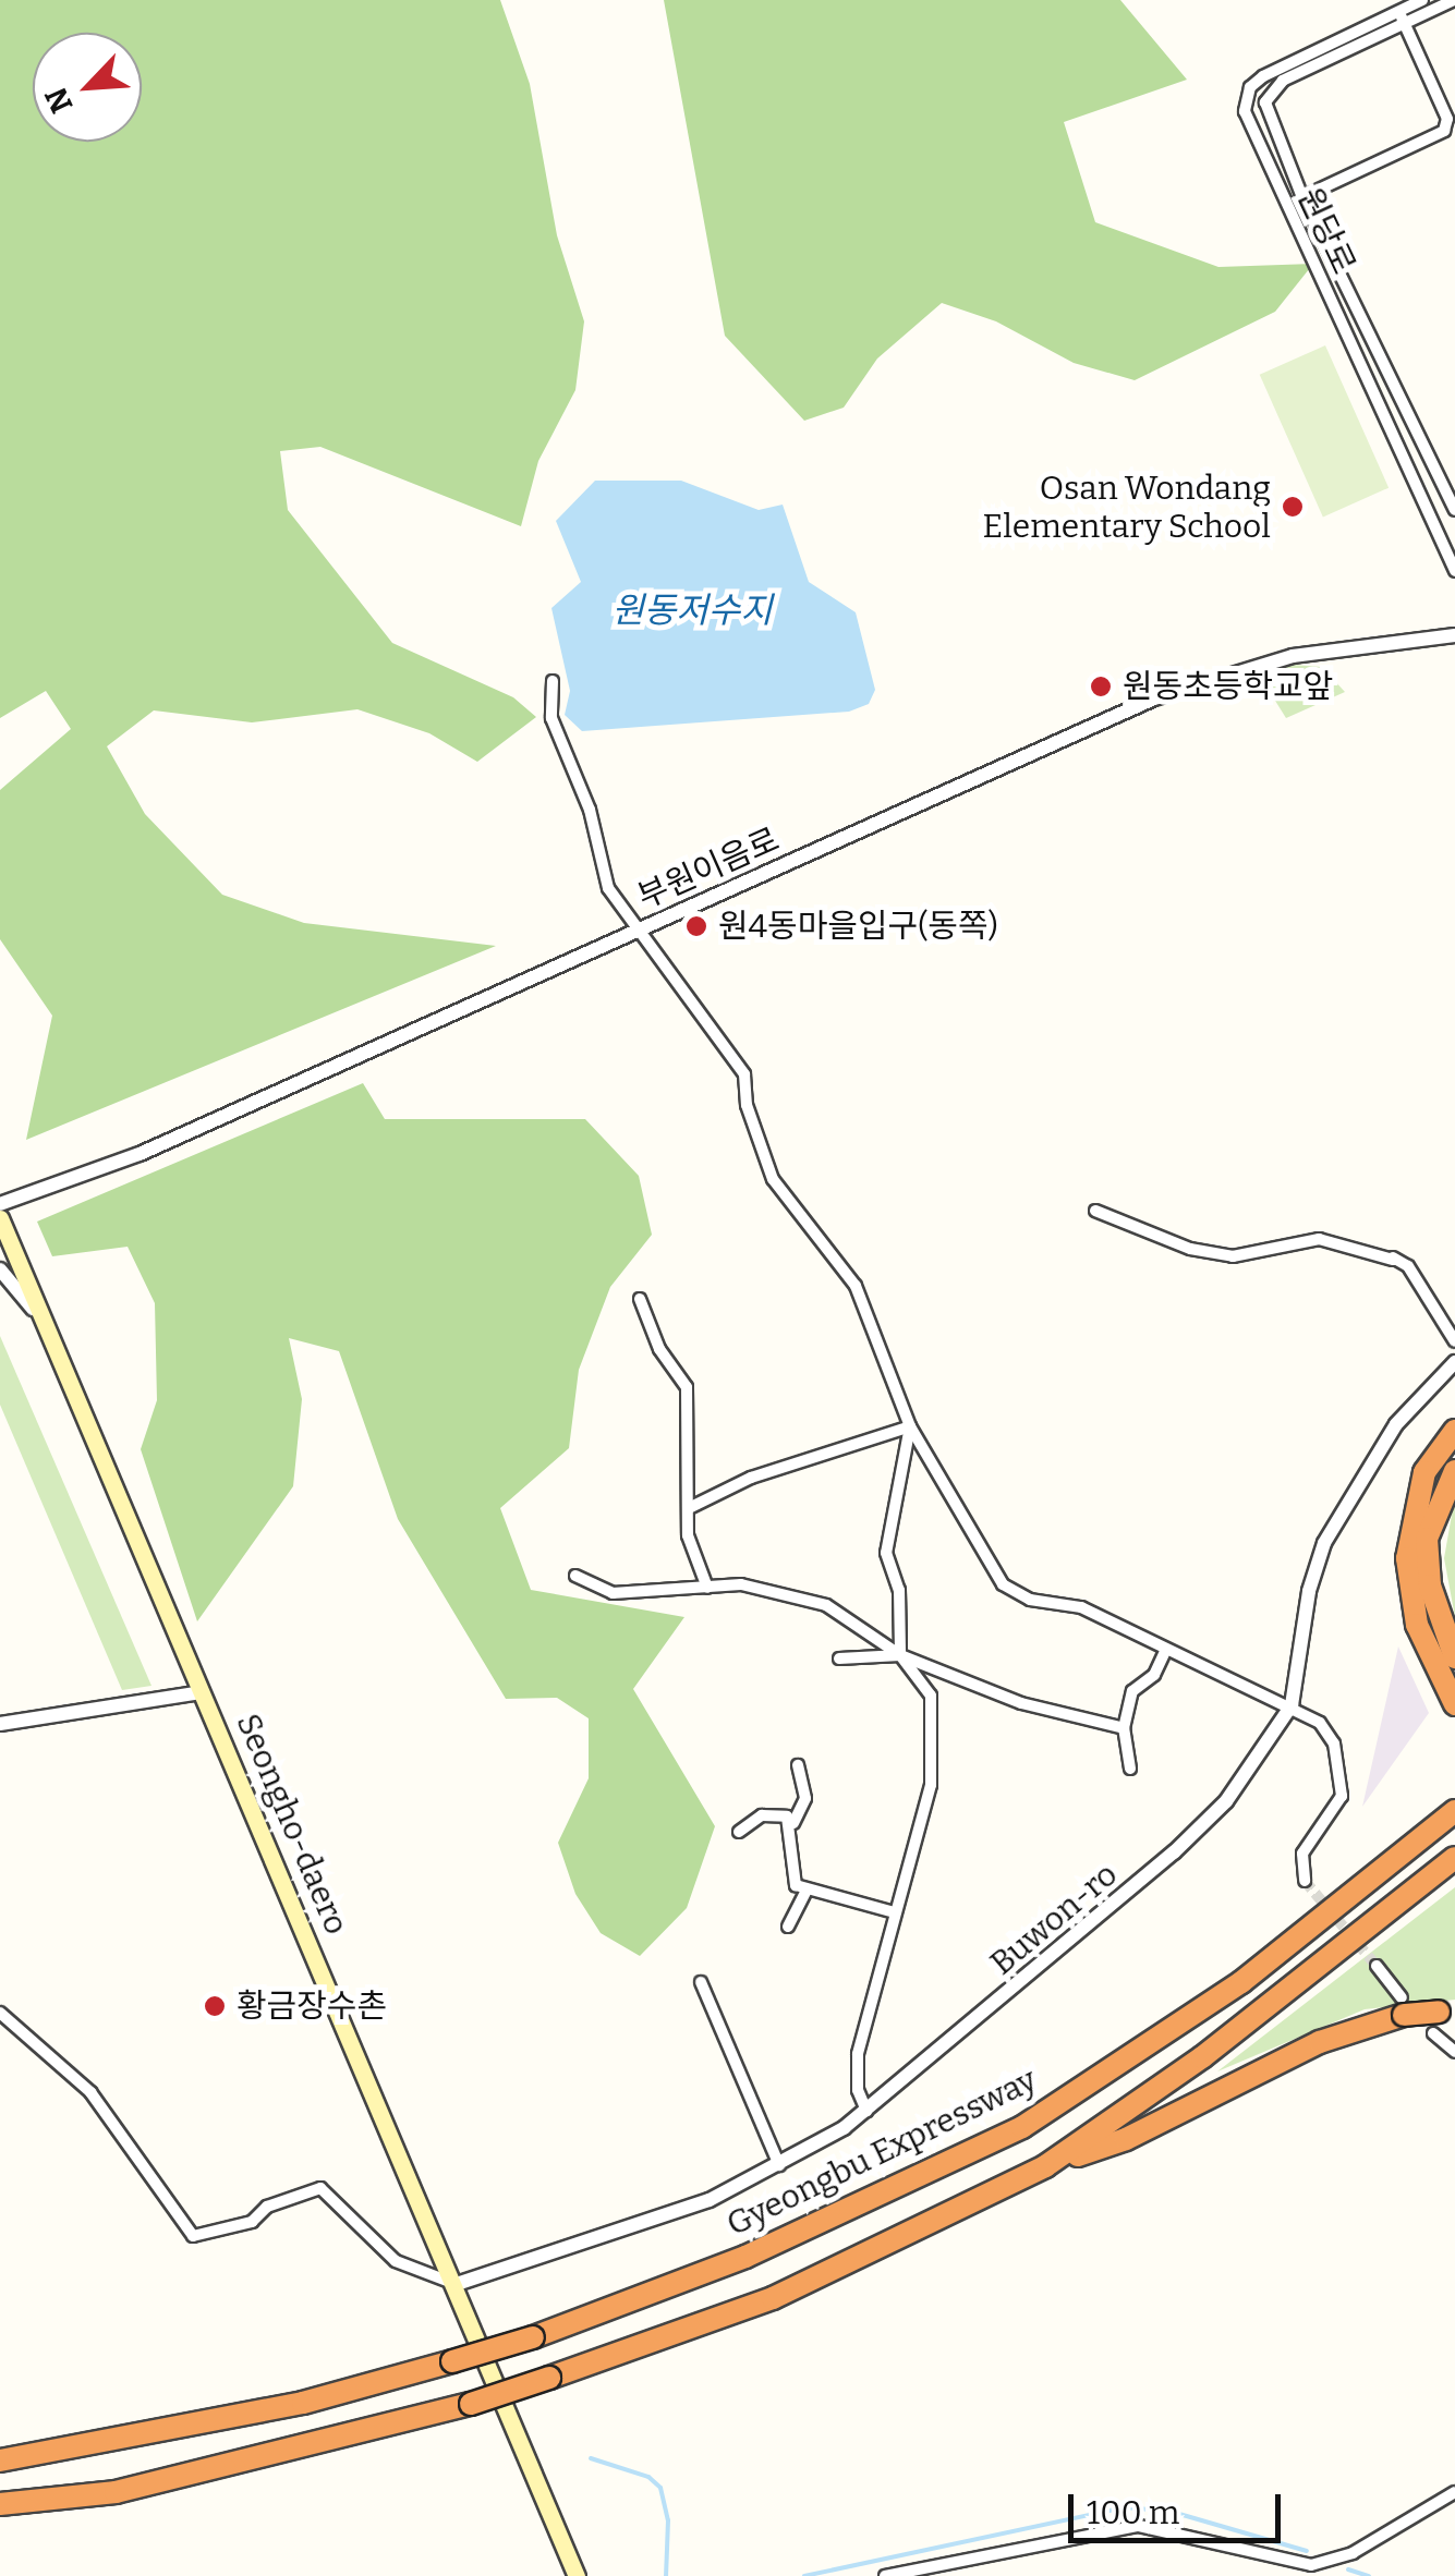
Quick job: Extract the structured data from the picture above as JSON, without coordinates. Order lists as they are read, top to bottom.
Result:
{
  "streets": {
    "highway": ["Gyeongbu Expressway"],
    "main road": ["Seongho-daero"],
    "street": ["원당로", "부원이음로", "Buwon-ro"]
  },
  "crossings": [
    ["Seongho-daero", "Buwon-ro"]
  ],
  "water": ["원동저수지"],
  "places": [
    "Osan Wondang Elementary School",
    "원동초등학교앞",
    "원4동마을입구(동쪽)",
    "황금장수촌"
  ],
  "scale_bar": "100 m",
  "north": "bottom left"
}
